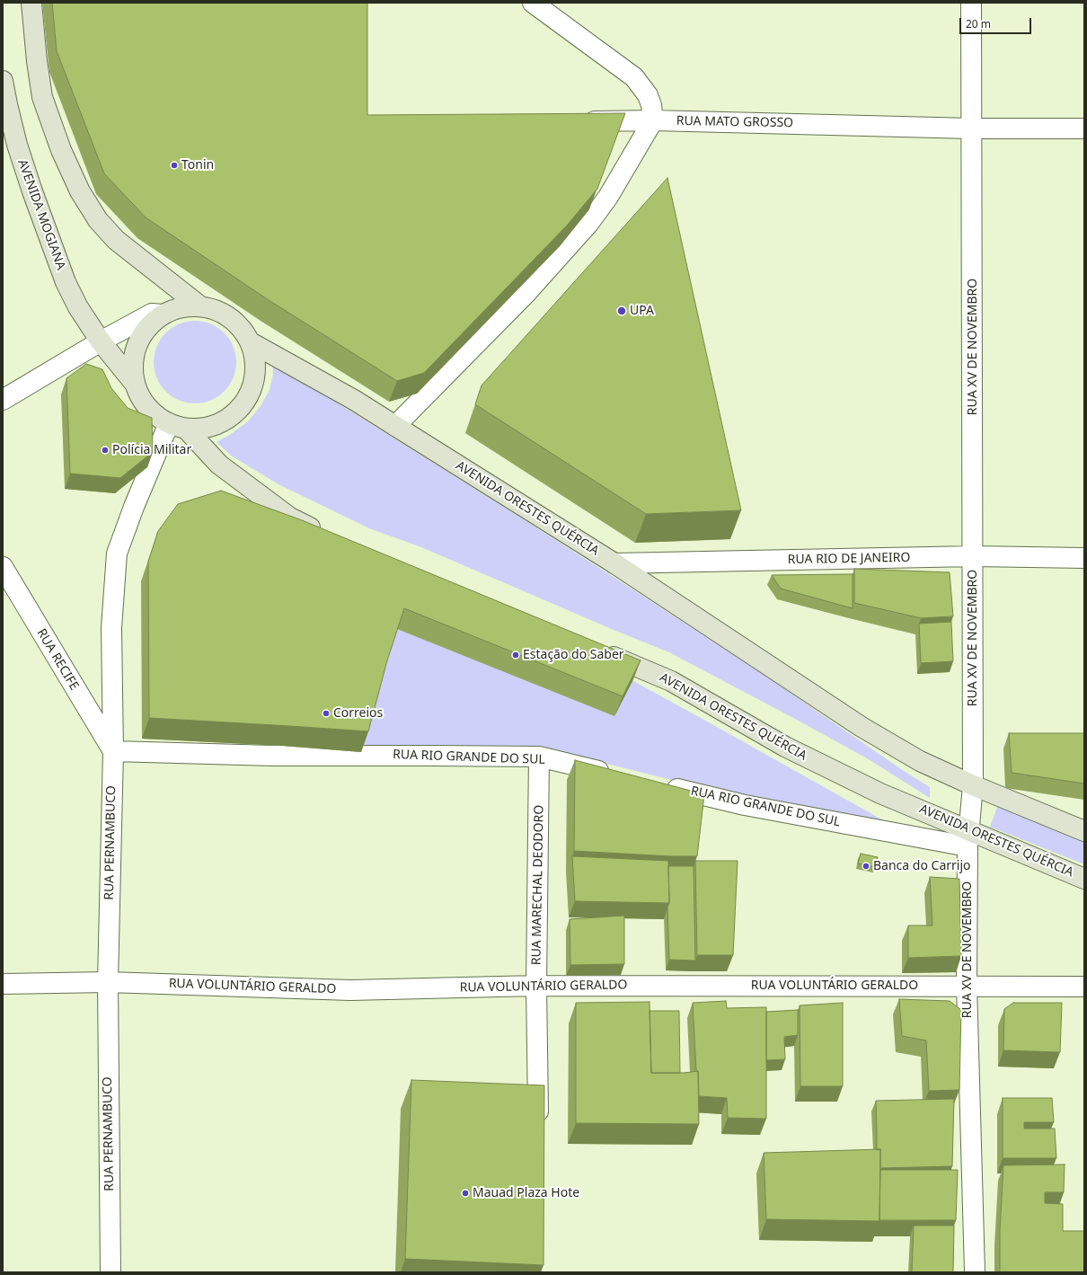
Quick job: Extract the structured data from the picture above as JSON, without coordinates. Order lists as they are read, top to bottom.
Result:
{
  "streets": {
    "main road": ["AVENIDA MOGIANA", "AVENIDA ORESTES QUÉRCIA"],
    "street": [
      "RUA MATO GROSSO",
      "RUA XV DE NOVEMBRO",
      "RUA RIO DE JANEIRO",
      "RUA RECIFE",
      "RUA RIO GRANDE DO SUL",
      "RUA PERNAMBUCO",
      "RUA MARECHAL DEODORO",
      "RUA VOLUNTÁRIO GERALDO"
    ]
  },
  "crossings": [
    ["RUA MATO GROSSO", "RUA XV DE NOVEMBRO"],
    ["AVENIDA MOGIANA", "AVENIDA ORESTES QUÉRCIA"],
    ["AVENIDA MOGIANA", "RUA PERNAMBUCO"],
    ["RUA XV DE NOVEMBRO", "AVENIDA ORESTES QUÉRCIA"],
    ["RUA XV DE NOVEMBRO", "RUA RIO DE JANEIRO"],
    ["RUA XV DE NOVEMBRO", "RUA RIO GRANDE DO SUL"],
    ["RUA XV DE NOVEMBRO", "RUA VOLUNTÁRIO GERALDO"],
    ["AVENIDA ORESTES QUÉRCIA", "RUA RIO DE JANEIRO"],
    ["AVENIDA ORESTES QUÉRCIA", "RUA RIO GRANDE DO SUL"],
    ["AVENIDA ORESTES QUÉRCIA", "RUA PERNAMBUCO"],
    ["RUA RECIFE", "RUA RIO GRANDE DO SUL"],
    ["RUA RECIFE", "RUA PERNAMBUCO"],
    ["RUA RIO GRANDE DO SUL", "RUA PERNAMBUCO"],
    ["RUA RIO GRANDE DO SUL", "RUA MARECHAL DEODORO"],
    ["RUA PERNAMBUCO", "RUA VOLUNTÁRIO GERALDO"],
    ["RUA MARECHAL DEODORO", "RUA VOLUNTÁRIO GERALDO"]
  ],
  "places": [
    "Tonin",
    "UPA",
    "Polícia Militar",
    "Estação do Saber",
    "Correios",
    "Banca do Carrijo",
    "Mauad Plaza Hote"
  ],
  "scale_bar": "20 m"
}
